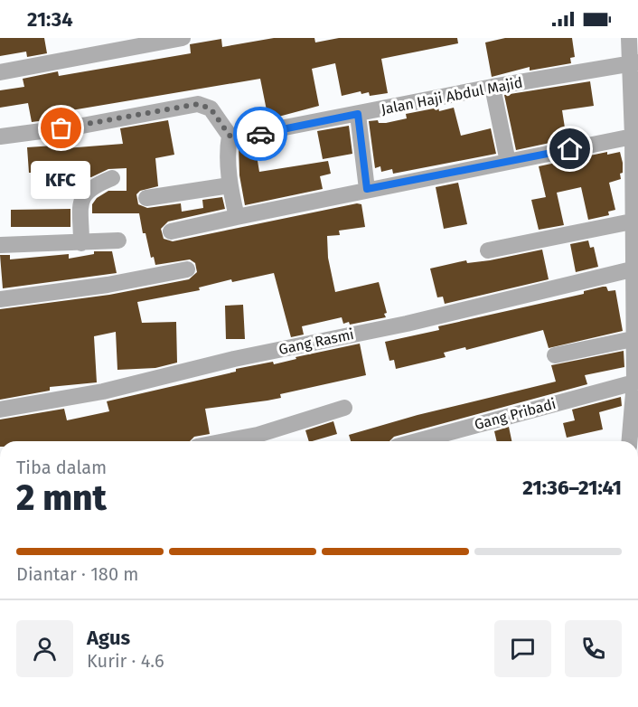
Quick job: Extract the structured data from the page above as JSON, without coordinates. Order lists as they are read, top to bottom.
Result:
{
  "streets": {
    "street": ["Jalan Haji Abdul Majid", "Gang Rasmi", "Gang Pribadi"]
  },
  "places": ["KFC"],
  "page": {
    "status": "21:34",
    "bubble": "KFC",
    "heading": ["2 mnt", "Tiba dalam", "21:36–21:41"],
    "panel": ["Agus", "Kurir · 4.6"],
    "bar": "Diantar · 180 m"
  }
}
